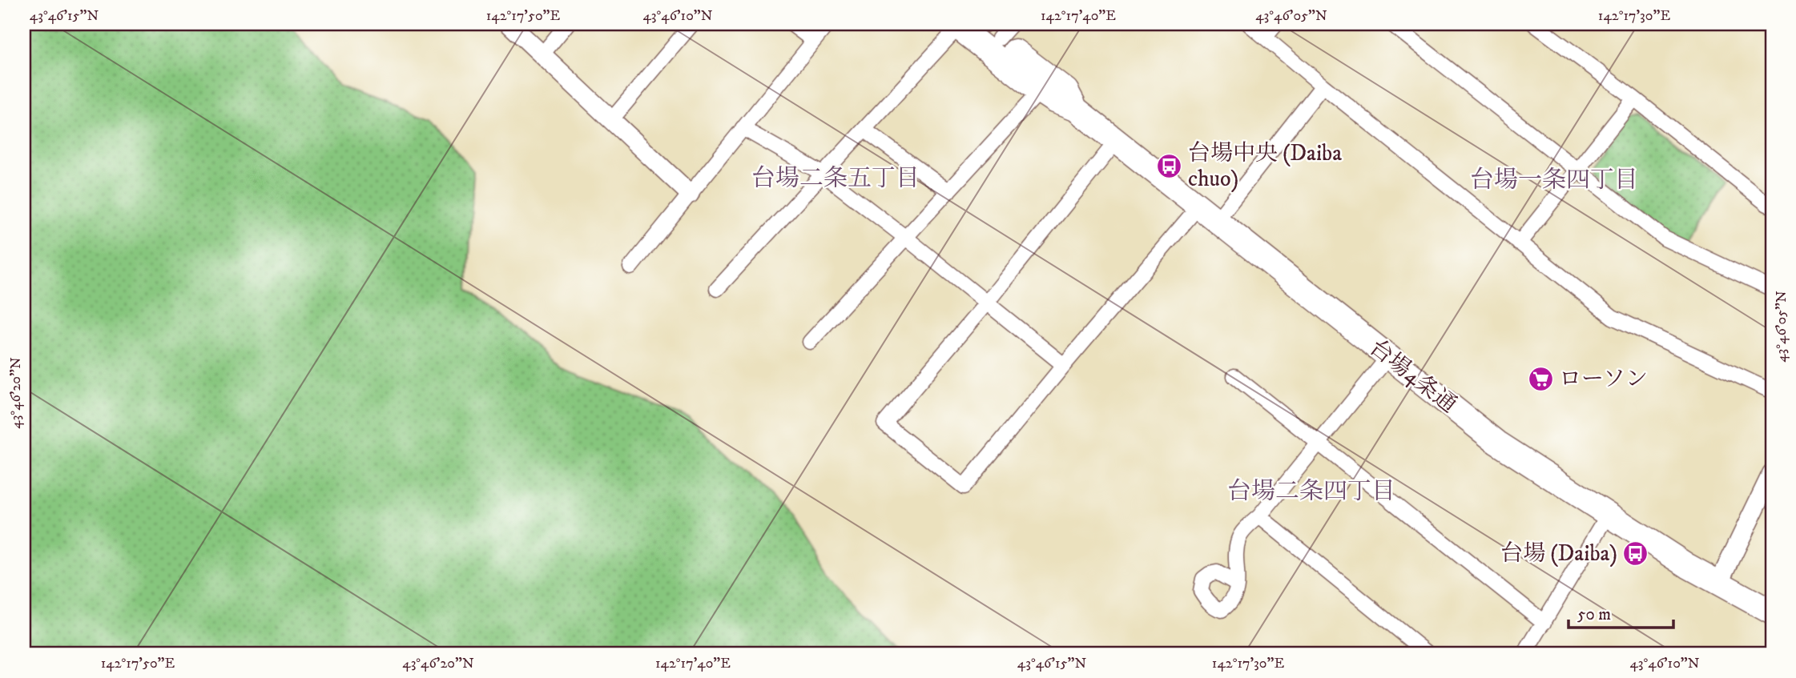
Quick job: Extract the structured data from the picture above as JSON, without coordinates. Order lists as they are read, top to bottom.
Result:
{
  "streets": {
    "highway": ["台場4条通"]
  },
  "districts": ["台場二条五丁目", "台場一条四丁目", "台場二条四丁目"],
  "places": {
    "bus stop": ["台場中央 (Daiba chuo)", "台場 (Daiba)"],
    "supermarket": ["ローソン"]
  },
  "scale_bar": "50 m",
  "coordinates": [
    "43°46'15\"N",
    "142°17'50\"E",
    "43°46'10\"N",
    "142°17'40\"E",
    "43°46'05\"N",
    "142°17'30\"E",
    "43°46'20\"N"
  ]
}
